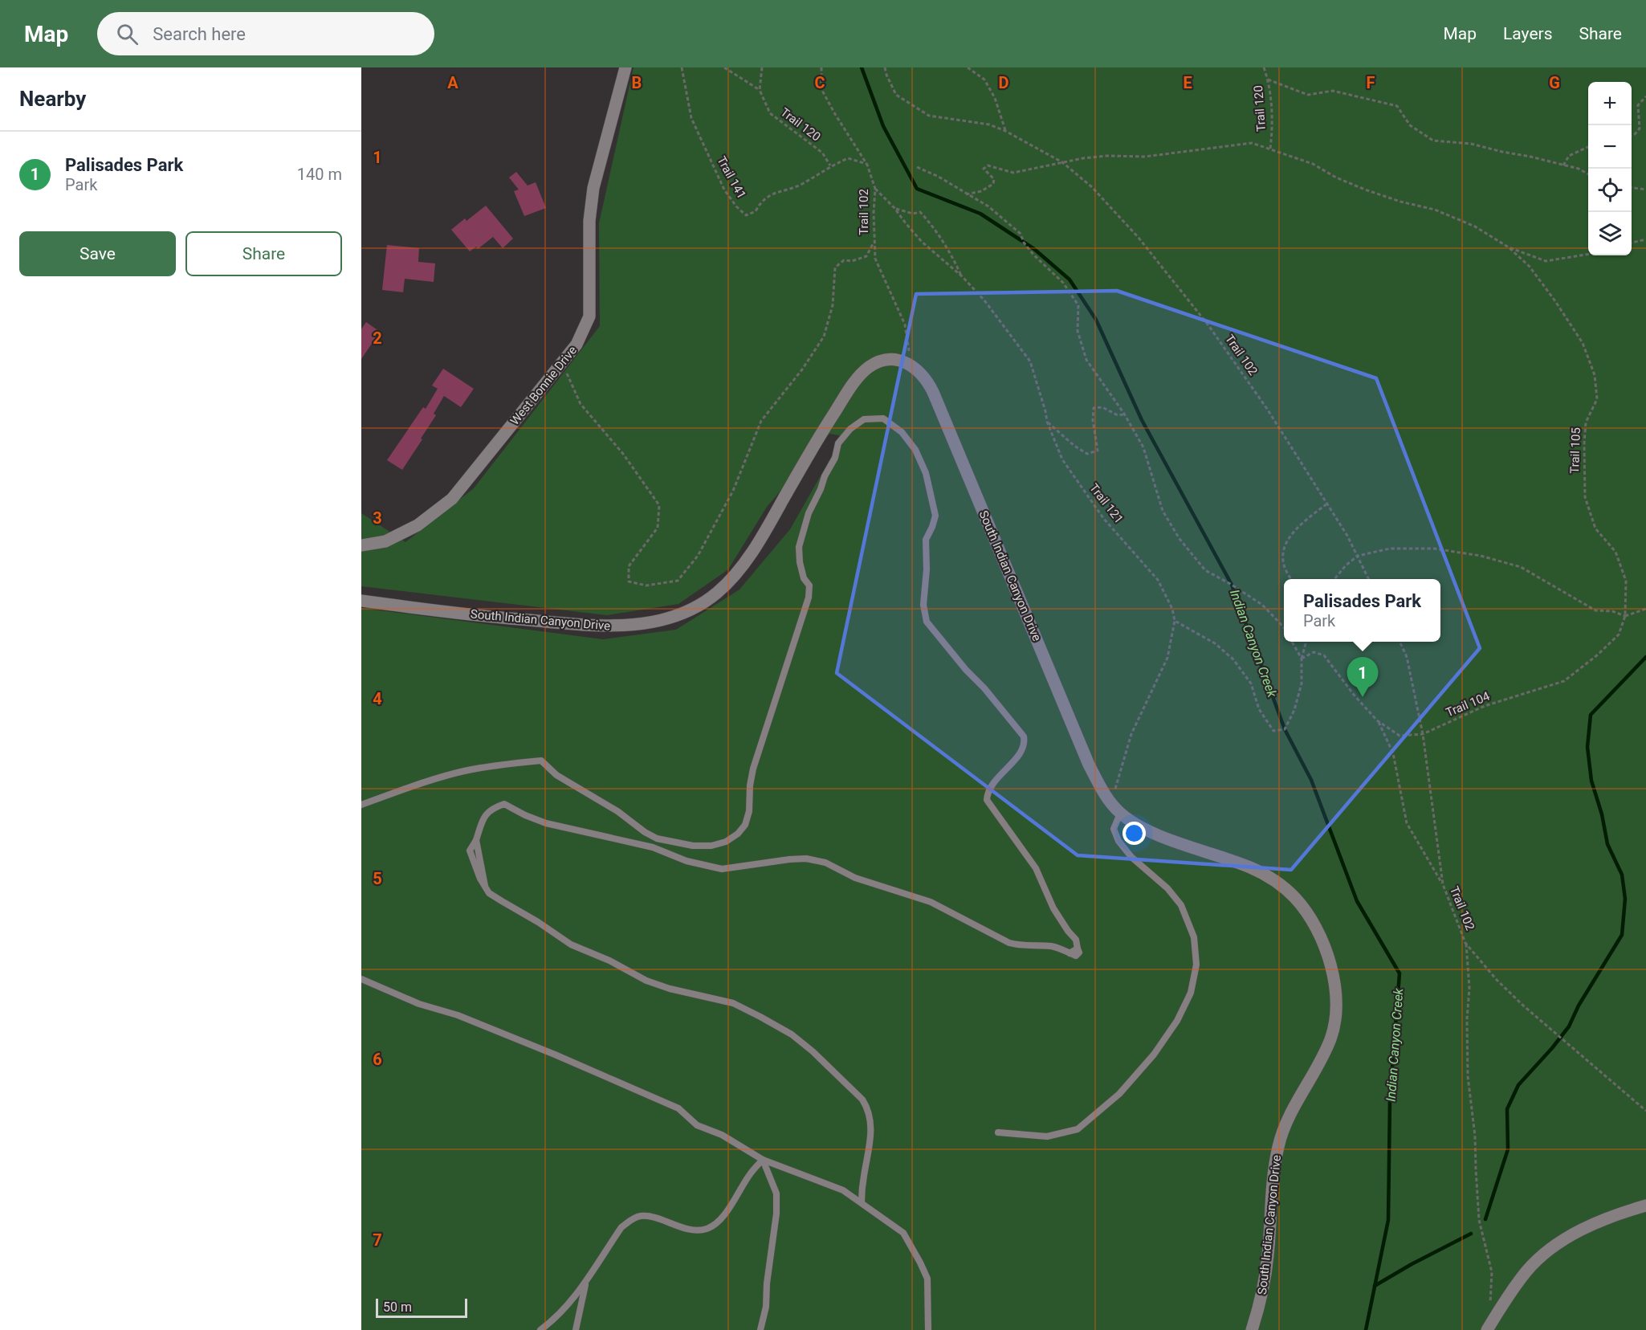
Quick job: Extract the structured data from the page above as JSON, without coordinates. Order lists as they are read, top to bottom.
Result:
{
  "streets": {
    "street": ["West Bonnie Drive", "South Indian Canyon Drive"],
    "path": [
      "Trail 120",
      "Trail 141",
      "Trail 102",
      "Trail 105",
      "Trail 121",
      "Trail 104"
    ]
  },
  "crossings": [
    ["Trail 120", "Trail 141"],
    ["Trail 141", "Trail 102"],
    ["Trail 102", "Trail 121"],
    ["Trail 102", "South Indian Canyon Drive"],
    ["Trail 102", "Trail 104"],
    ["Trail 105", "Trail 104"]
  ],
  "water": ["Indian Canyon Creek"],
  "scale_bar": "50 m",
  "page": {
    "header": "Map",
    "search": "Search here",
    "nav": ["Map", "Layers", "Share"],
    "heading": "Nearby",
    "map_buttons": ["+", "−"],
    "list": [
      {
        "mark": "1",
        "name": "Palisades Park",
        "note": "Park",
        "value": "140 m"
      }
    ],
    "buttons": ["Save", "Share"],
    "popup": ["Palisades Park", "Park"],
    "pins": "1",
    "scale": "50 m"
  },
  "grid": {
    "columns": [
      "A",
      "B",
      "C",
      "D",
      "E",
      "F",
      "G"
    ],
    "rows": [
      "1",
      "2",
      "3",
      "4",
      "5",
      "6",
      "7"
    ]
  }
}
